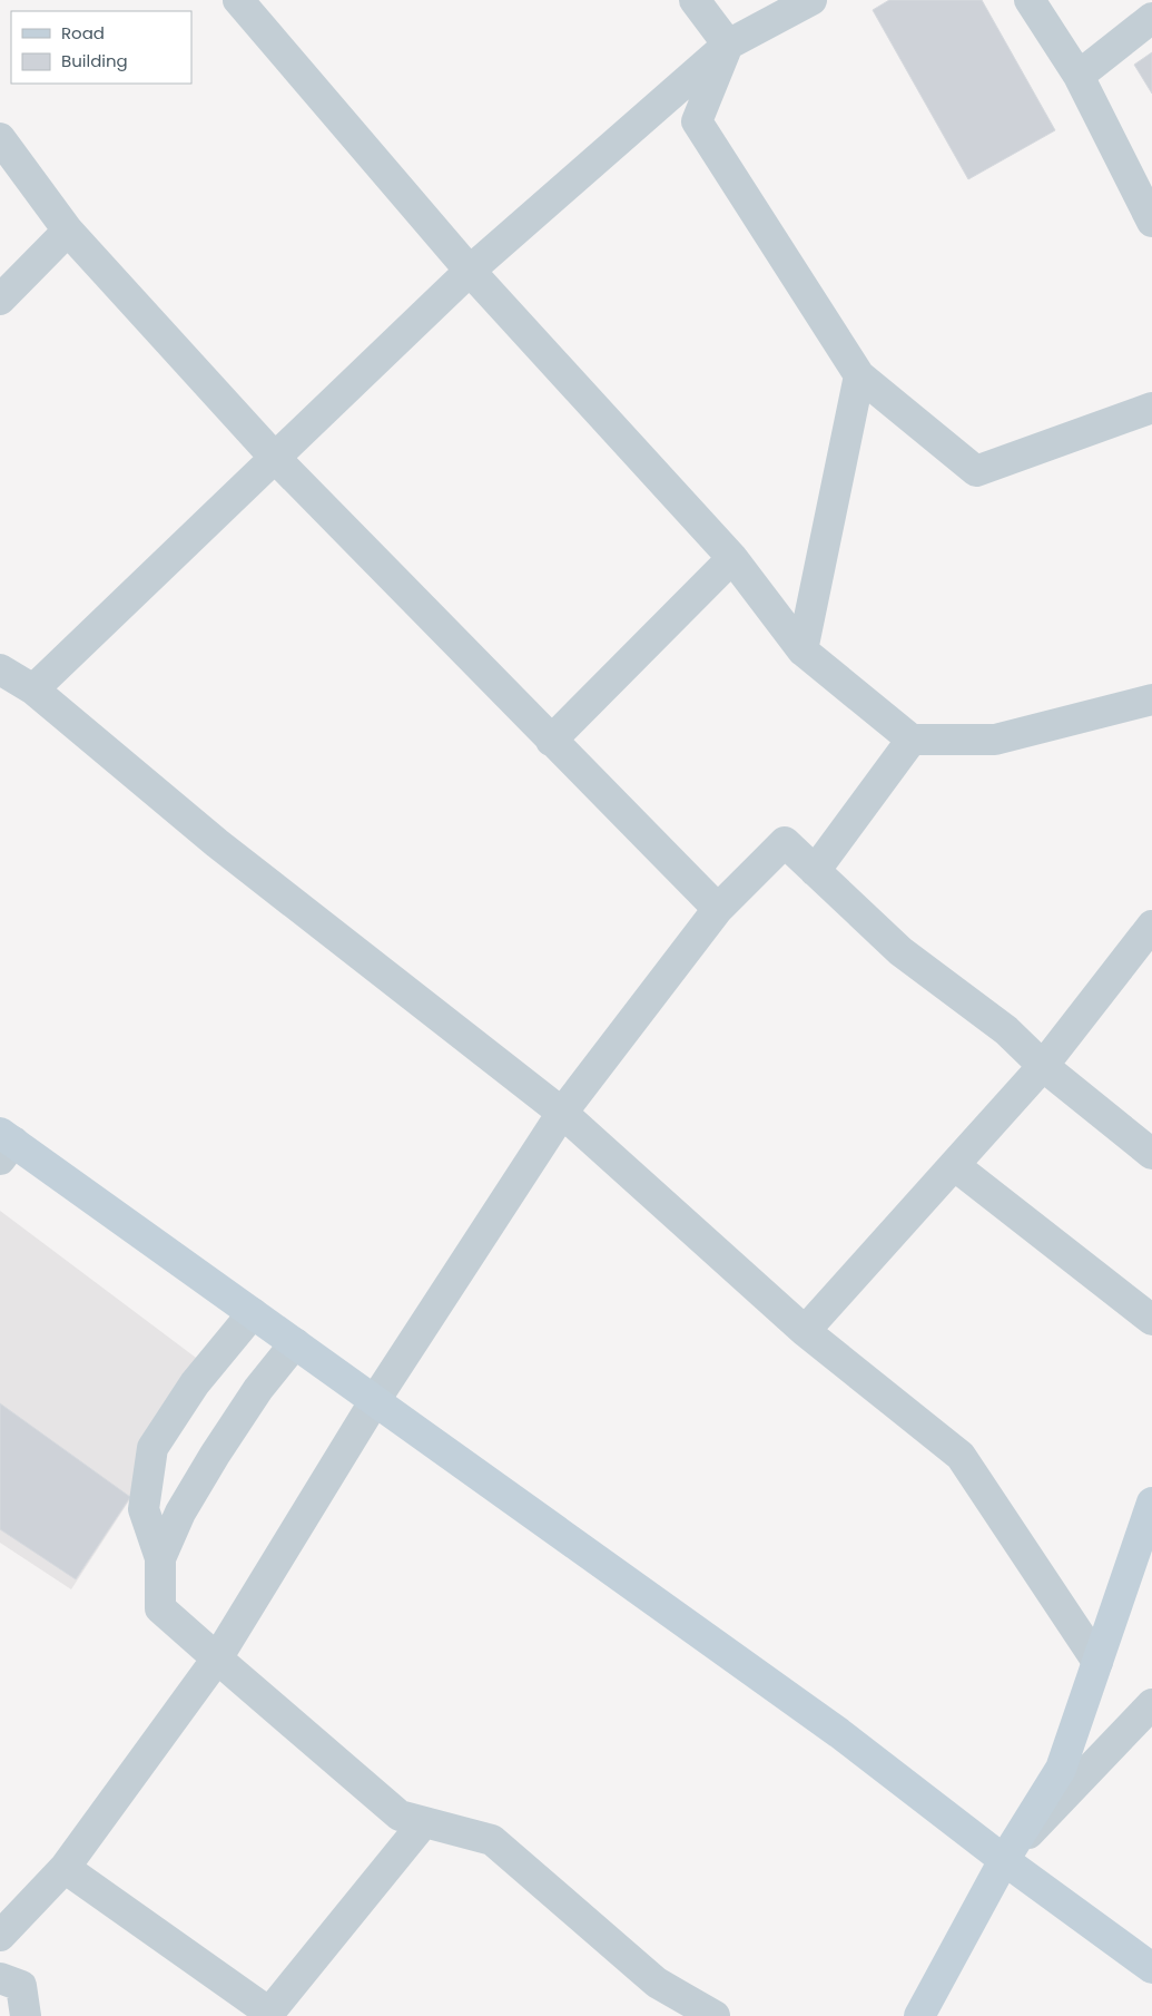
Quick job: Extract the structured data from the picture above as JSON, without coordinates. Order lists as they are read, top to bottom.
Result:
{
  "legend": ["Road", "Building"]
}
